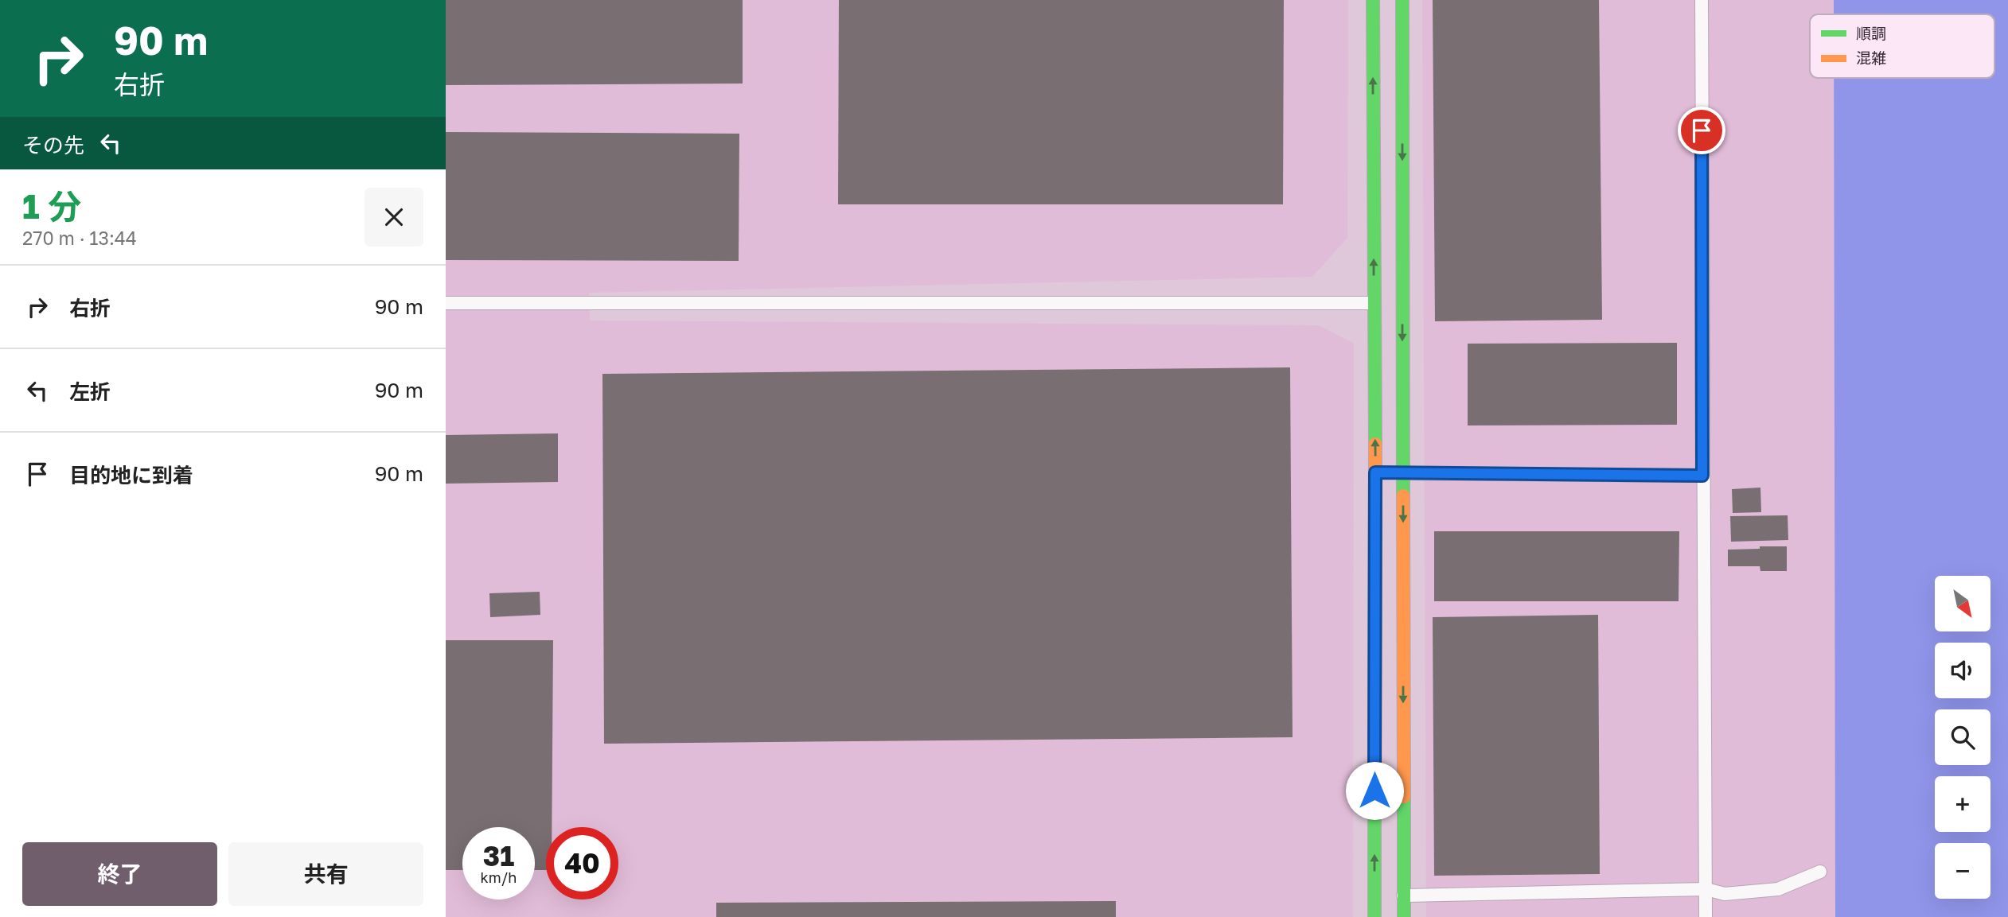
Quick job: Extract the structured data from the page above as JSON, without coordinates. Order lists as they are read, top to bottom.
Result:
{
  "legend": ["順調", "混雑"],
  "north": "bottom right",
  "page": {
    "turn": ["90 m", "右折"],
    "then": "その先",
    "heading": ["1 分", "270 m · 13:44"],
    "list": [
      {
        "name": "右折",
        "value": "90 m"
      },
      {
        "name": "左折",
        "value": "90 m"
      },
      {
        "name": "目的地に到着",
        "value": "90 m"
      }
    ],
    "map_buttons": ["+", "−"],
    "speed": "31 km/h",
    "limit": "40",
    "buttons": ["終了", "共有"]
  }
}
